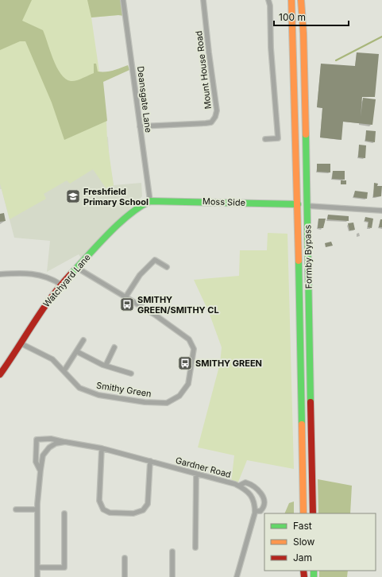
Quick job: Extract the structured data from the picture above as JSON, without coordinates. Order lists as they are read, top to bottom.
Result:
{
  "streets": {
    "main road": ["Moss Side", "Formby Bypass", "Watchyard Lane"],
    "street": [
      "Mount House Road",
      "Deansgate Lane",
      "Smithy Green",
      "Gardner Road"
    ]
  },
  "crossings": [
    ["Mount House Road", "Deansgate Lane"],
    ["Deansgate Lane", "Moss Side"],
    ["Deansgate Lane", "Watchyard Lane"],
    ["Moss Side", "Formby Bypass"],
    ["Moss Side", "Watchyard Lane"],
    ["Watchyard Lane", "Smithy Green"]
  ],
  "places": {
    "school or university": ["Freshfield Primary School"],
    "bus stop": ["SMITHY GREEN/SMITHY CL", "SMITHY GREEN"]
  },
  "legend": ["Fast", "Slow", "Jam"],
  "scale_bar": "100 m"
}
